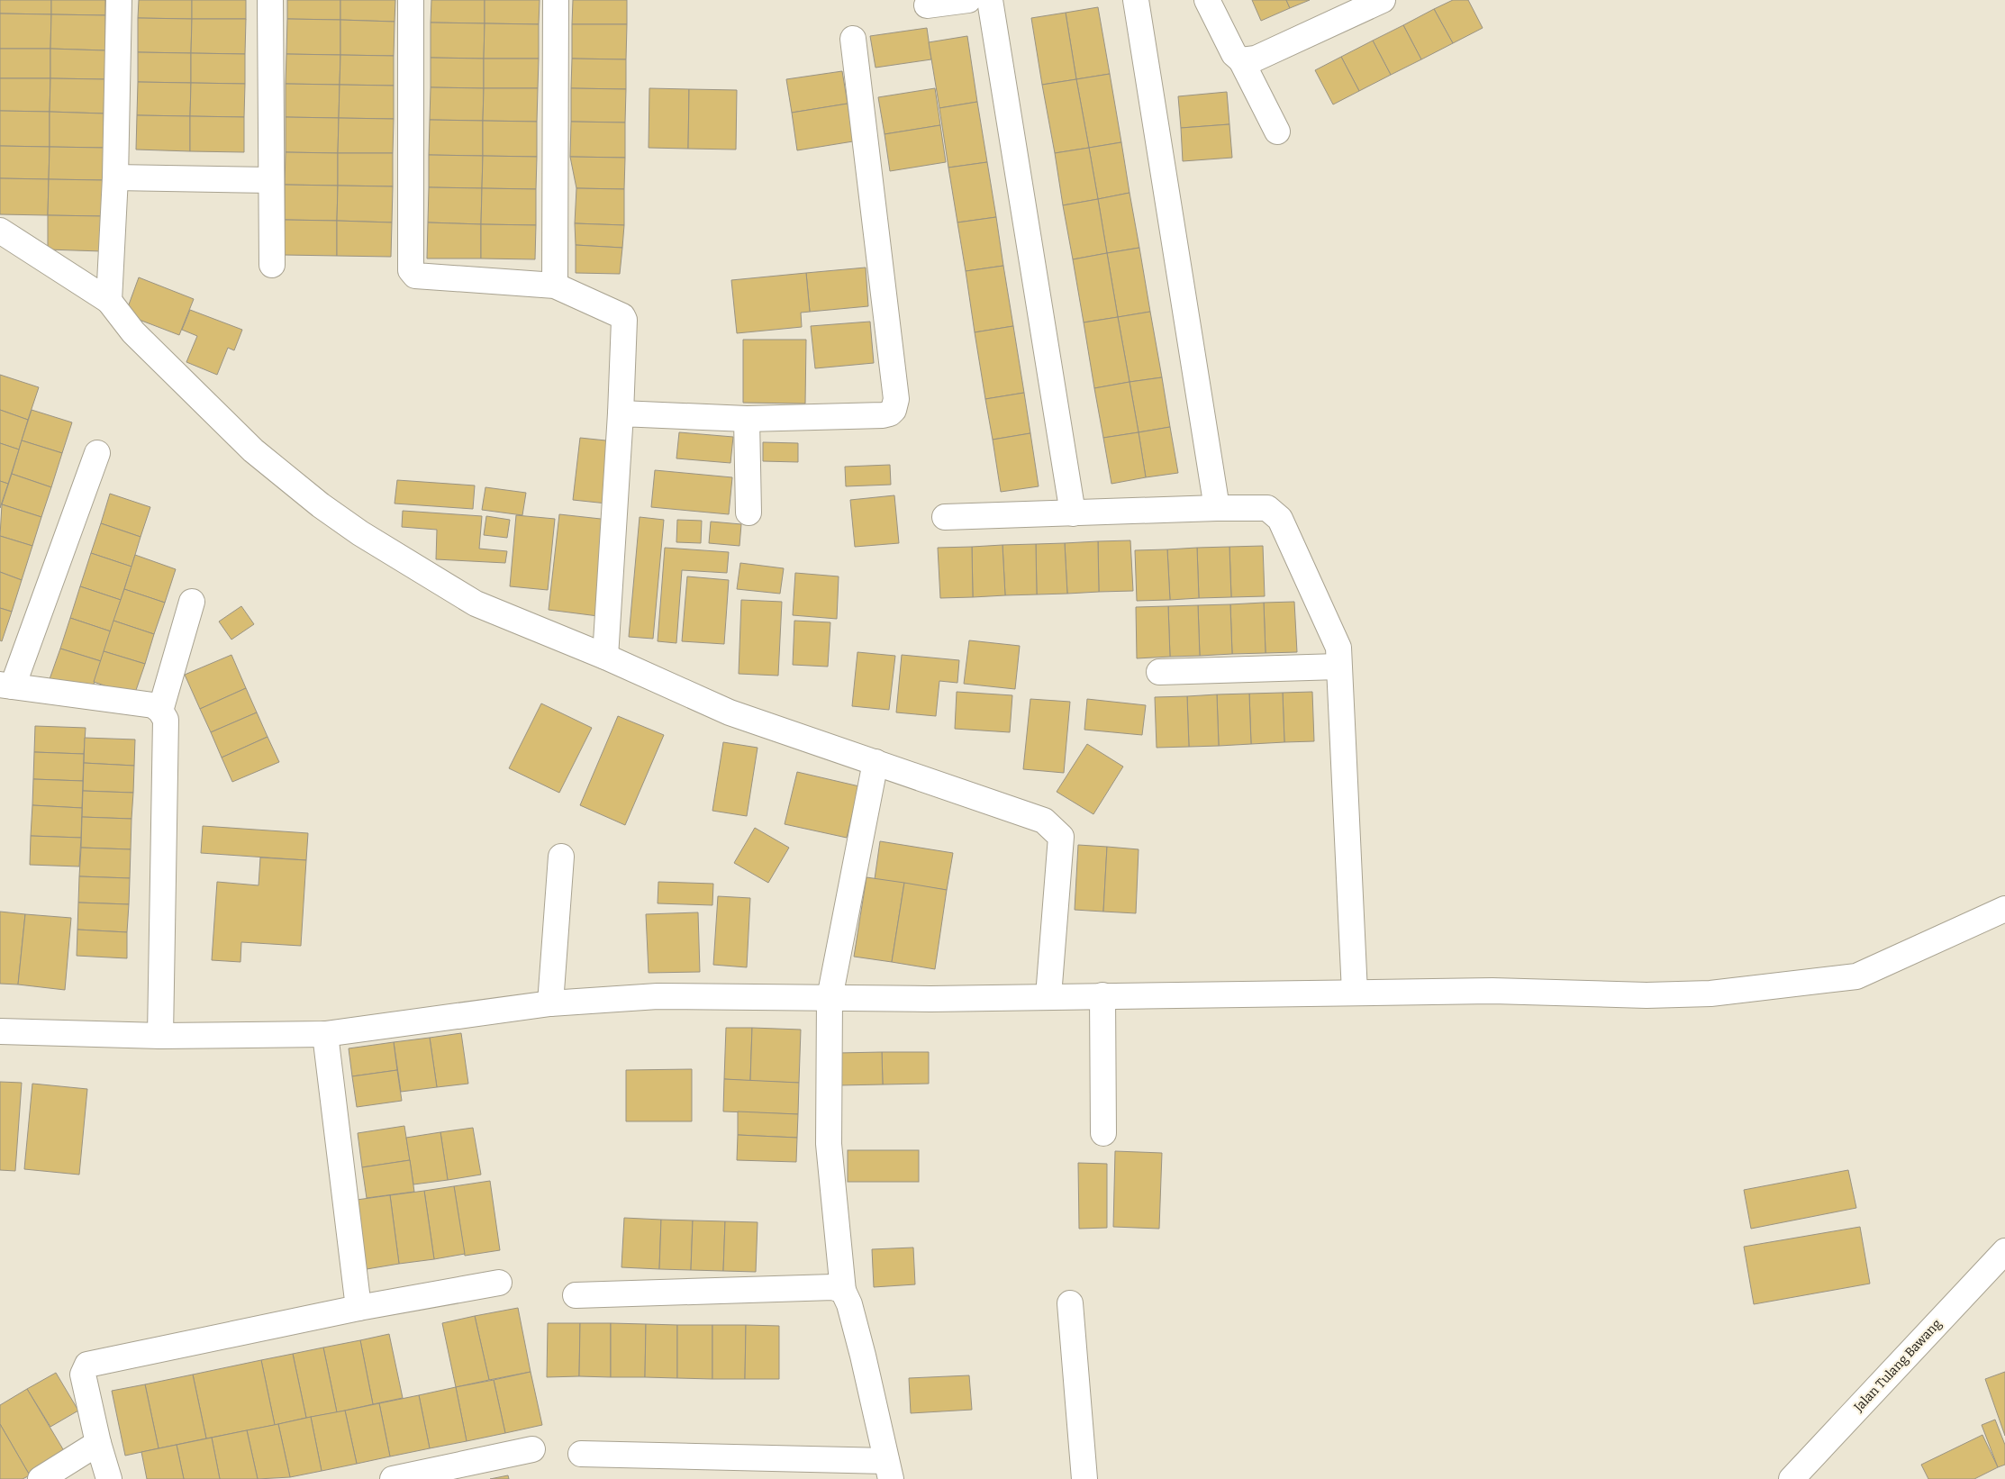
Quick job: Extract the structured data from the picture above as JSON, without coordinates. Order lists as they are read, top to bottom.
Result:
{
  "streets": {
    "street": ["Jalan Tulang Bawang"]
  }
}
